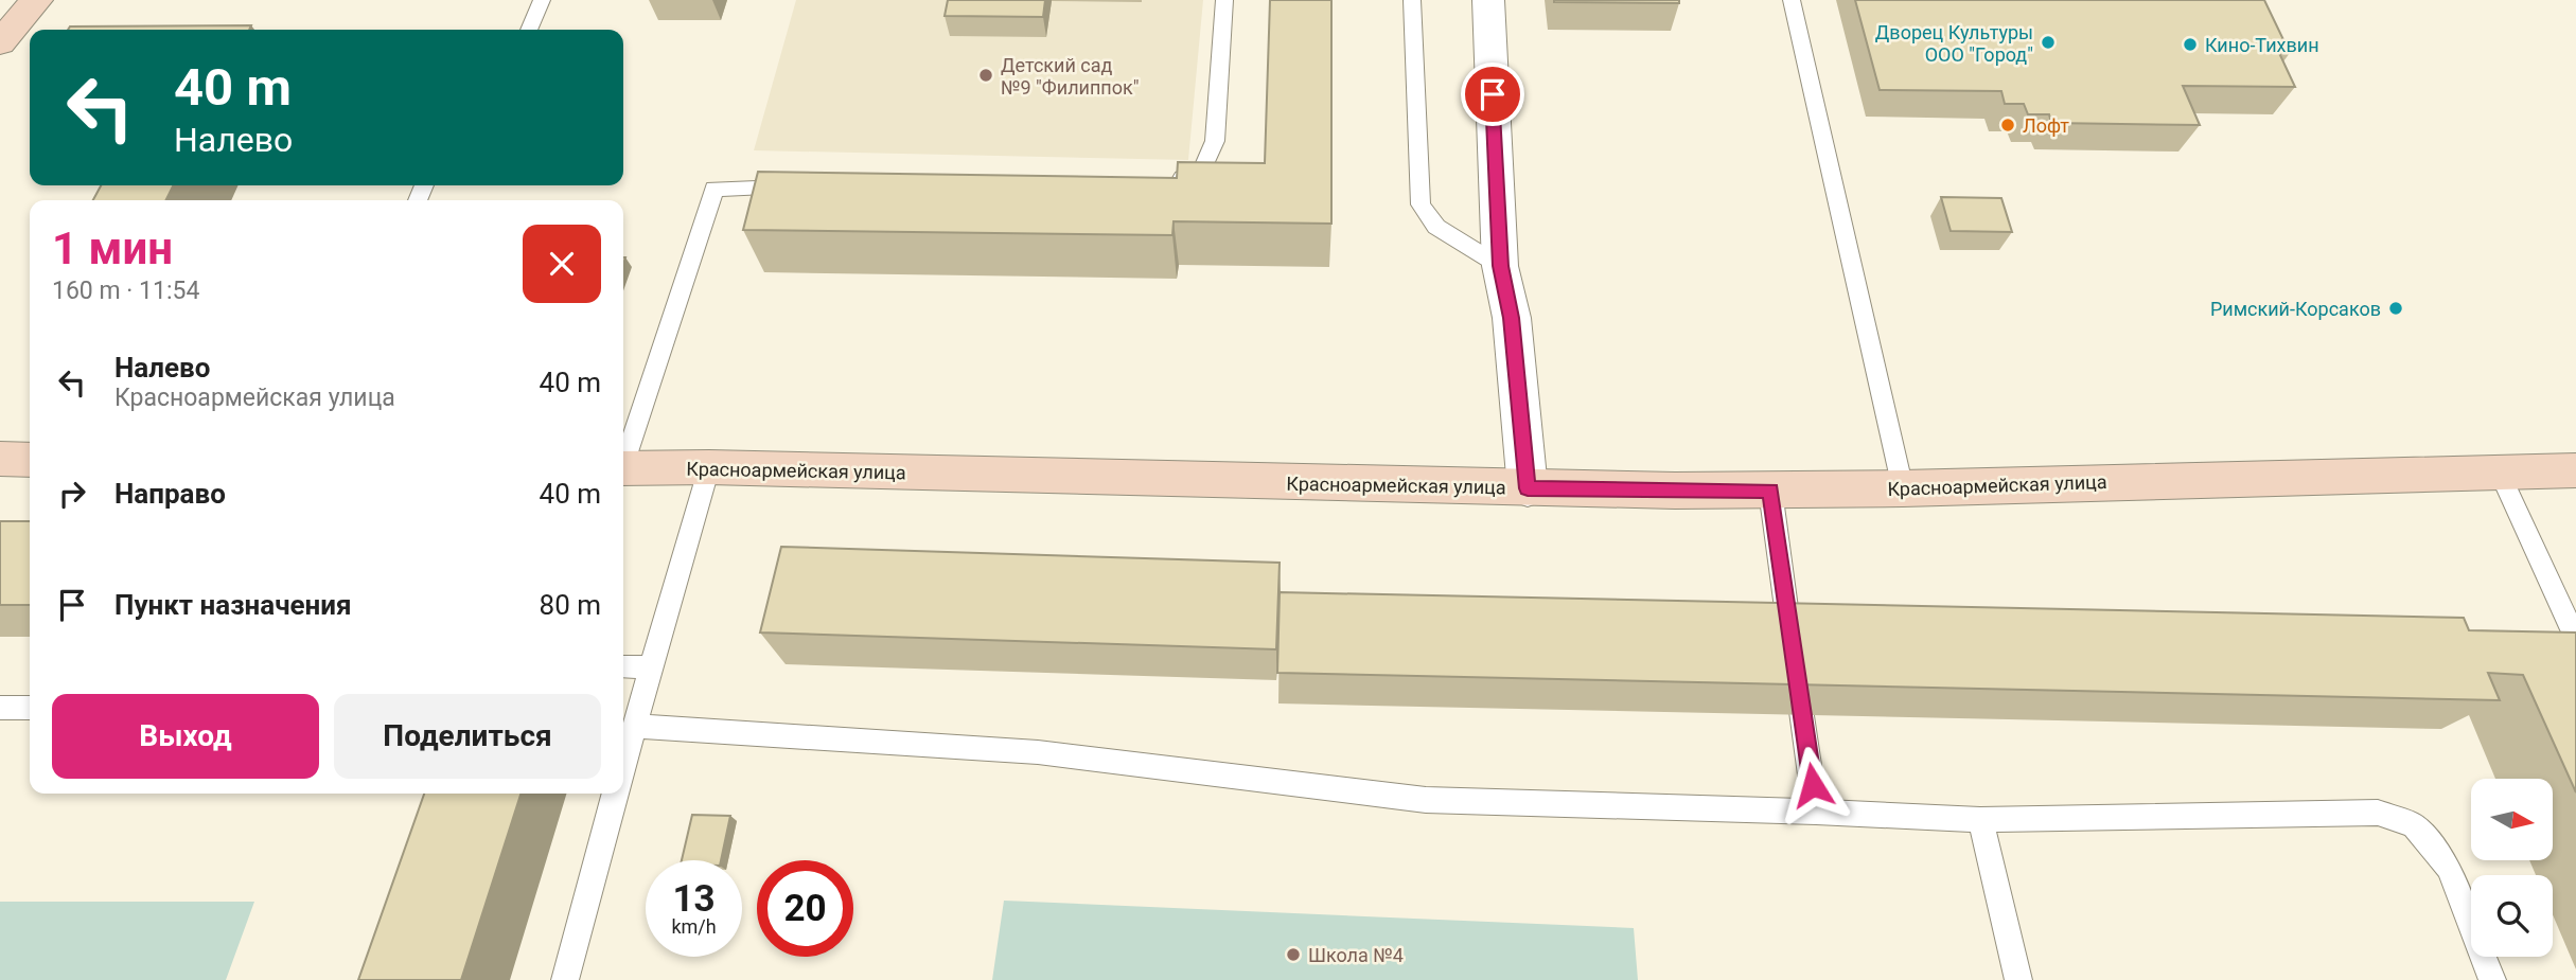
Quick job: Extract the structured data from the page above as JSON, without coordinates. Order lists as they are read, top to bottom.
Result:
{
  "streets": {
    "street": ["Красноармейская улица"]
  },
  "places": [
    "Дворец Культуры ООО \"Город\"",
    "Кино-Тихвин",
    "Детский сад №9 \"Филиппок\"",
    "Лофт",
    "Римский-Корсаков",
    "Школа №4"
  ],
  "north": "right",
  "page": {
    "turn": ["40 m", "Налево"],
    "heading": ["1 мин", "160 m · 11:54"],
    "list": [
      {
        "name": "Налево",
        "note": "Красноармейская улица",
        "value": "40 m"
      },
      {
        "name": "Направо",
        "value": "40 m"
      },
      {
        "name": "Пункт назначения",
        "value": "80 m"
      }
    ],
    "buttons": ["Выход", "Поделиться"],
    "speed": "13 km/h",
    "limit": "20"
  }
}
